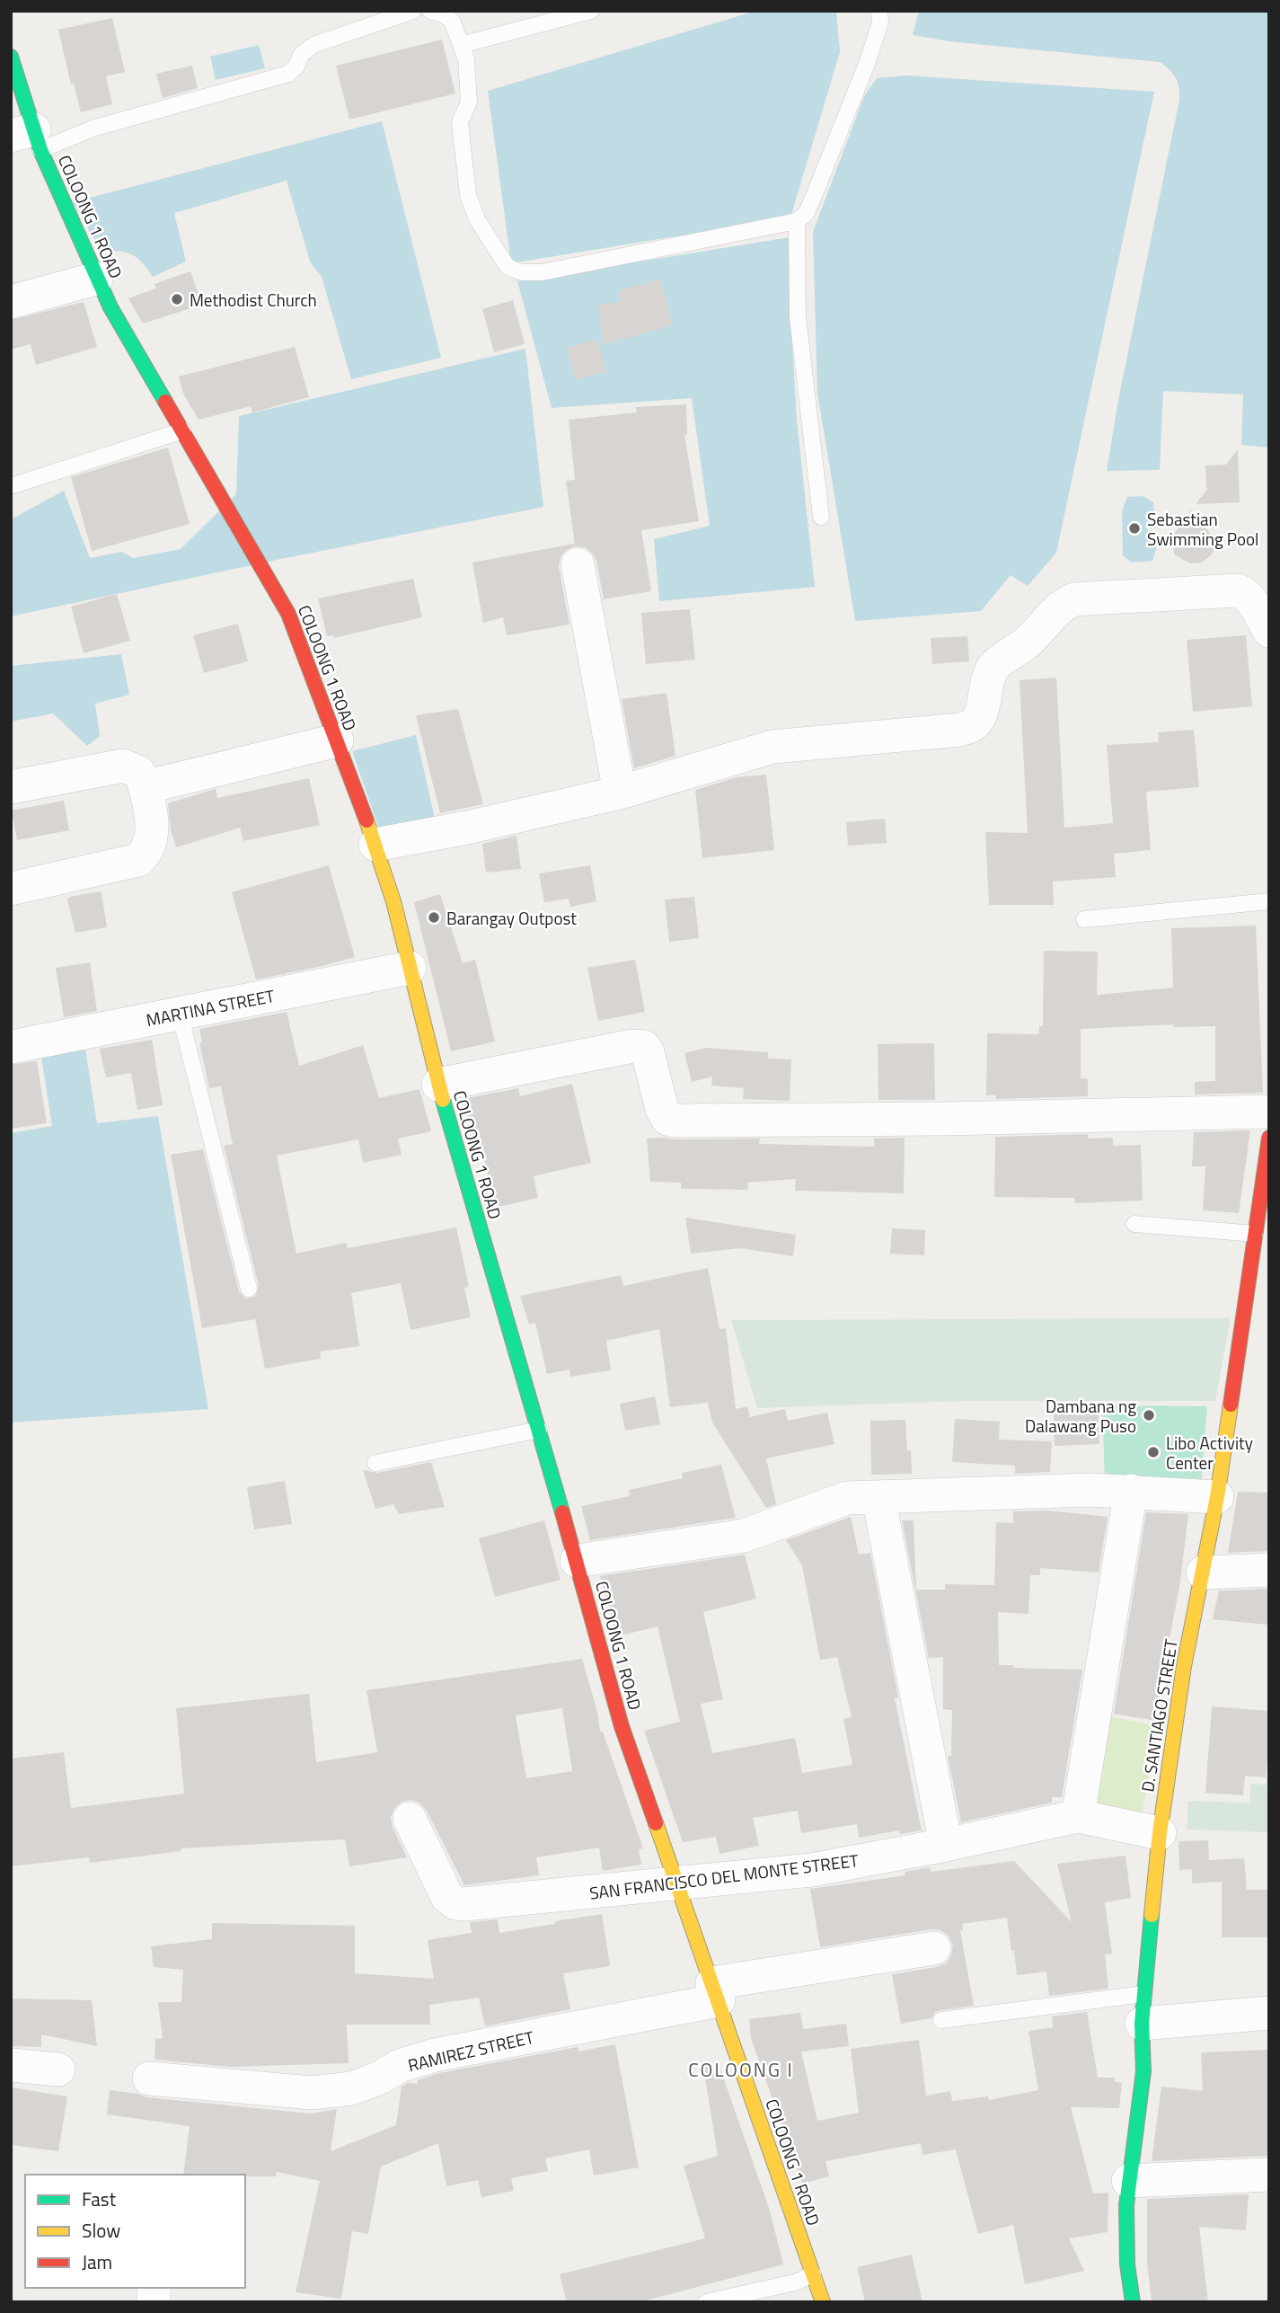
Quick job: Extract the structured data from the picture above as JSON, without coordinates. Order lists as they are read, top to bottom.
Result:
{
  "streets": {
    "street": [
      "COLOONG 1 ROAD",
      "MARTINA STREET",
      "D. SANTIAGO STREET",
      "SAN FRANCISCO DEL MONTE STREET",
      "RAMIREZ STREET"
    ]
  },
  "crossings": [
    ["COLOONG 1 ROAD", "MARTINA STREET"],
    ["COLOONG 1 ROAD", "SAN FRANCISCO DEL MONTE STREET"],
    ["COLOONG 1 ROAD", "RAMIREZ STREET"],
    ["D. SANTIAGO STREET", "SAN FRANCISCO DEL MONTE STREET"]
  ],
  "districts": ["COLOONG I"],
  "places": [
    "Methodist Church",
    "Sebastian Swimming Pool",
    "Barangay Outpost",
    "Dambana ng Dalawang Puso",
    "Libo Activity Center"
  ],
  "legend": ["Fast", "Slow", "Jam"]
}
